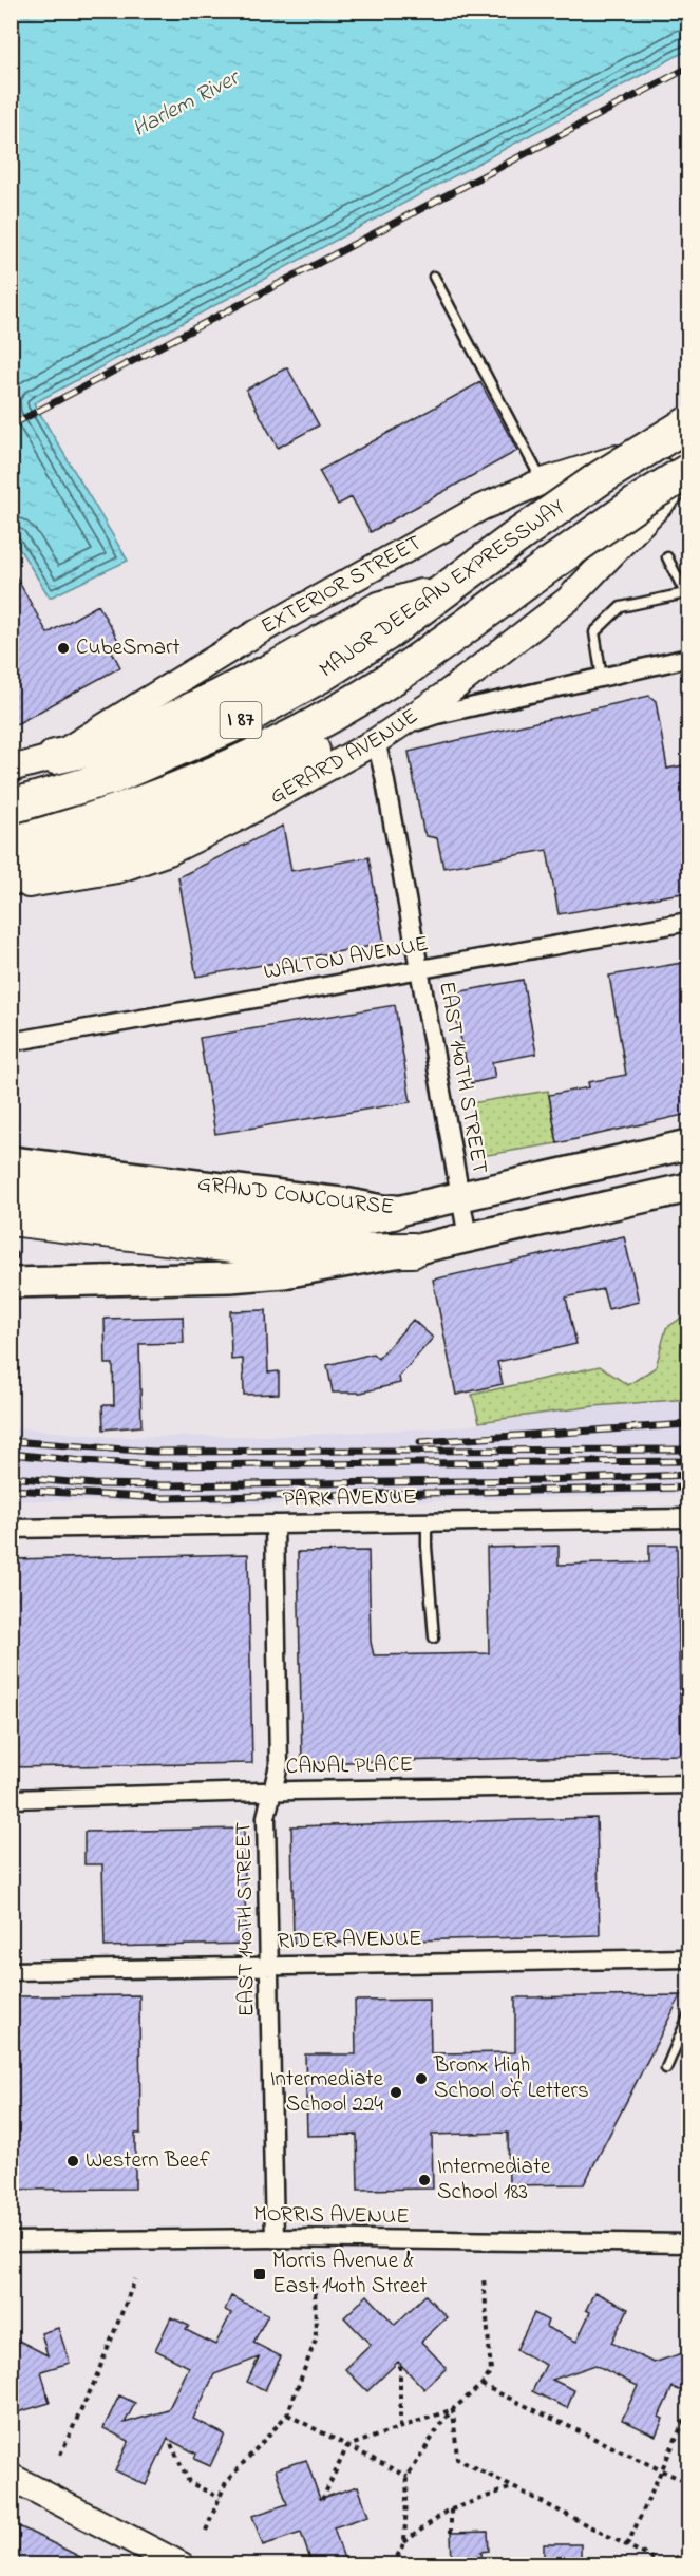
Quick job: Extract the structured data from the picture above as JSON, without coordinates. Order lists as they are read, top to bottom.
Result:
{
  "streets": {
    "highway": ["MAJOR DEEGAN EXPRESSWAY", "I 87"],
    "main road": ["EXTERIOR STREET", "GERARD AVENUE", "GRAND CONCOURSE"],
    "street": [
      "WALTON AVENUE",
      "EAST 140TH STREET",
      "PARK AVENUE",
      "CANAL PLACE",
      "RIDER AVENUE",
      "MORRIS AVENUE"
    ]
  },
  "crossings": [
    ["EXTERIOR STREET", "MAJOR DEEGAN EXPRESSWAY"],
    ["GERARD AVENUE", "EAST 140TH STREET"],
    ["WALTON AVENUE", "EAST 140TH STREET"],
    ["EAST 140TH STREET", "GRAND CONCOURSE"],
    ["EAST 140TH STREET", "PARK AVENUE"],
    ["EAST 140TH STREET", "CANAL PLACE"],
    ["EAST 140TH STREET", "RIDER AVENUE"],
    ["EAST 140TH STREET", "MORRIS AVENUE"]
  ],
  "water": ["Harlem River"],
  "places": {
    "other": [
      "CubeSmart",
      "Bronx High School of Letters",
      "Intermediate School 224",
      "Western Beef",
      "Intermediate School 183"
    ],
    "transit": ["Morris Avenue & East 140th Street"]
  }
}
